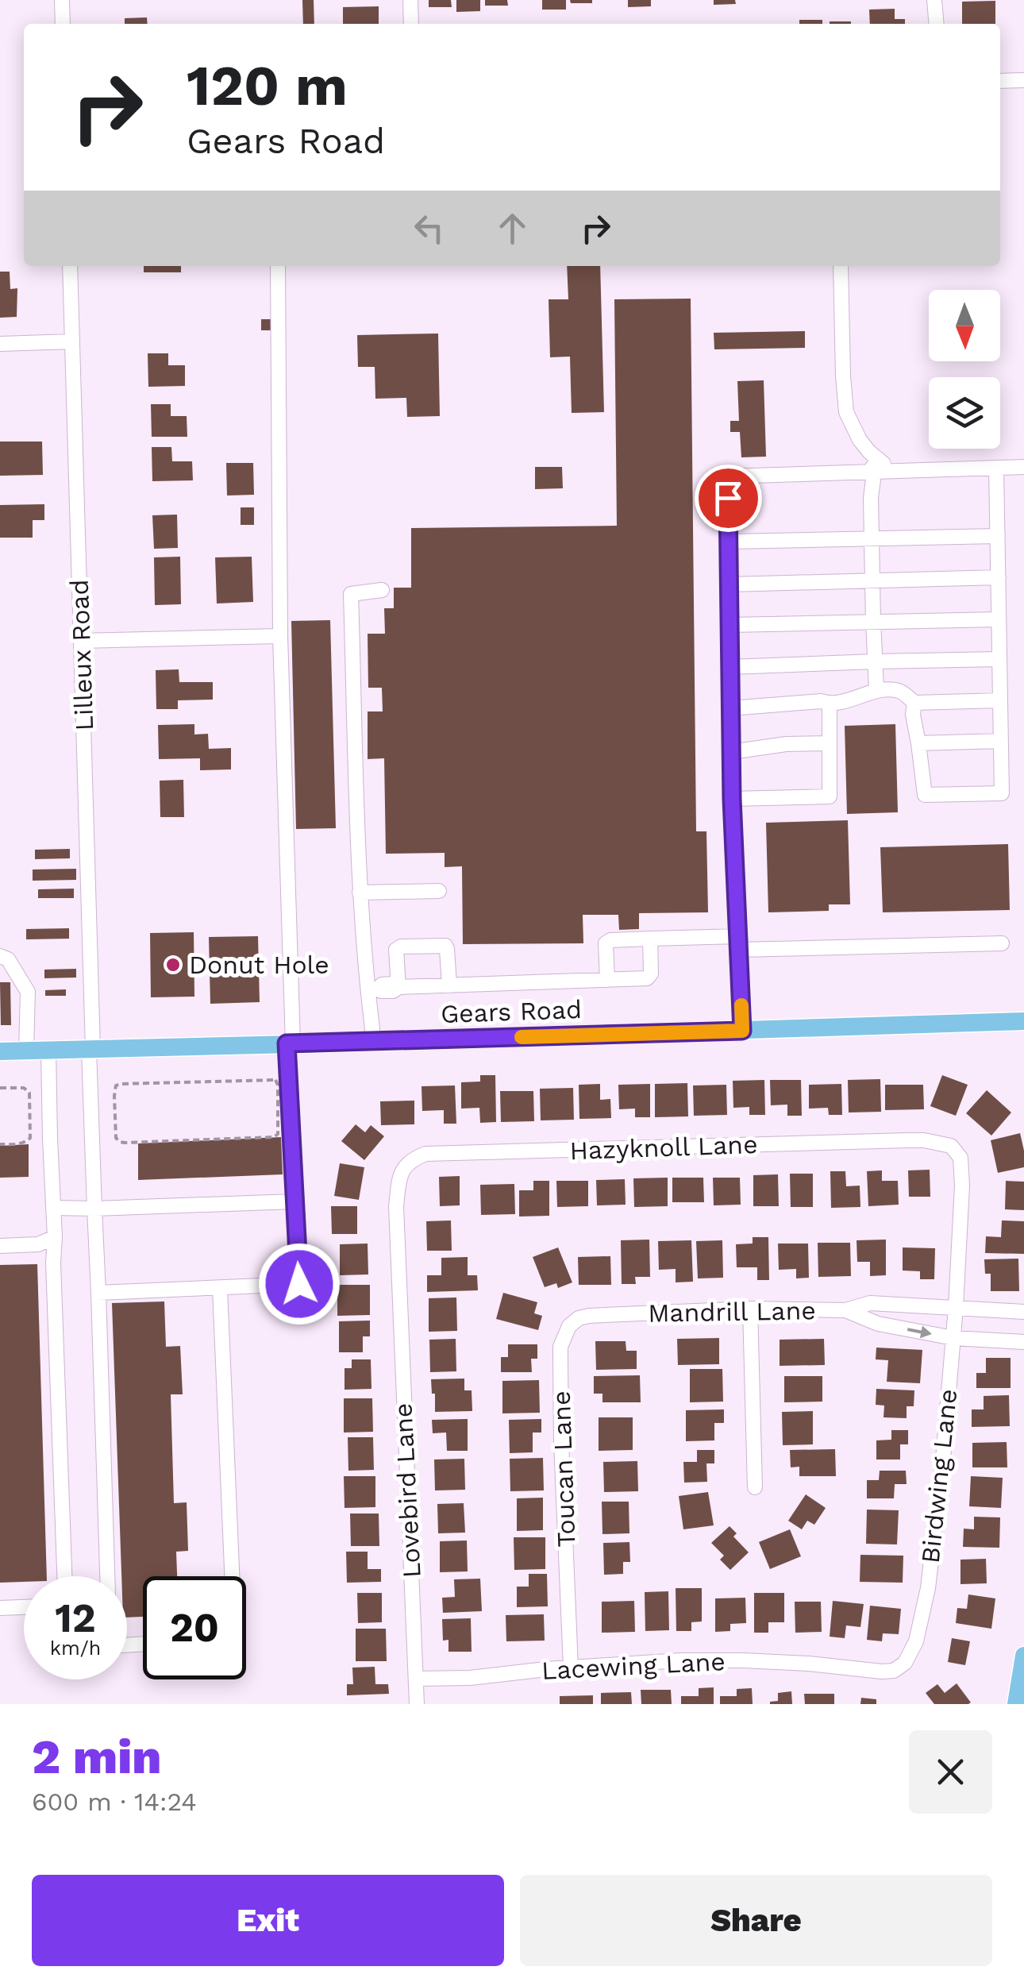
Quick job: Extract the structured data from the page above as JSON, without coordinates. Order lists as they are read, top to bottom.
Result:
{
  "streets": {
    "main road": ["Gears Road"],
    "street": [
      "Lilleux Road",
      "Hazyknoll Lane",
      "Mandrill Lane",
      "Toucan Lane",
      "Birdwing Lane",
      "Lovebird Lane",
      "Lacewing Lane"
    ]
  },
  "crossings": [
    ["Lilleux Road", "Gears Road"],
    ["Hazyknoll Lane", "Birdwing Lane"],
    ["Hazyknoll Lane", "Lovebird Lane"],
    ["Mandrill Lane", "Toucan Lane"],
    ["Mandrill Lane", "Birdwing Lane"],
    ["Toucan Lane", "Lacewing Lane"],
    ["Birdwing Lane", "Lacewing Lane"],
    ["Lovebird Lane", "Lacewing Lane"]
  ],
  "places": ["Donut Hole"],
  "north": "bottom",
  "page": {
    "turn": ["120 m", "Gears Road"],
    "speed": "12 km/h",
    "limit": "20",
    "heading": ["2 min", "600 m · 14:24"],
    "buttons": ["Exit", "Share"]
  }
}
